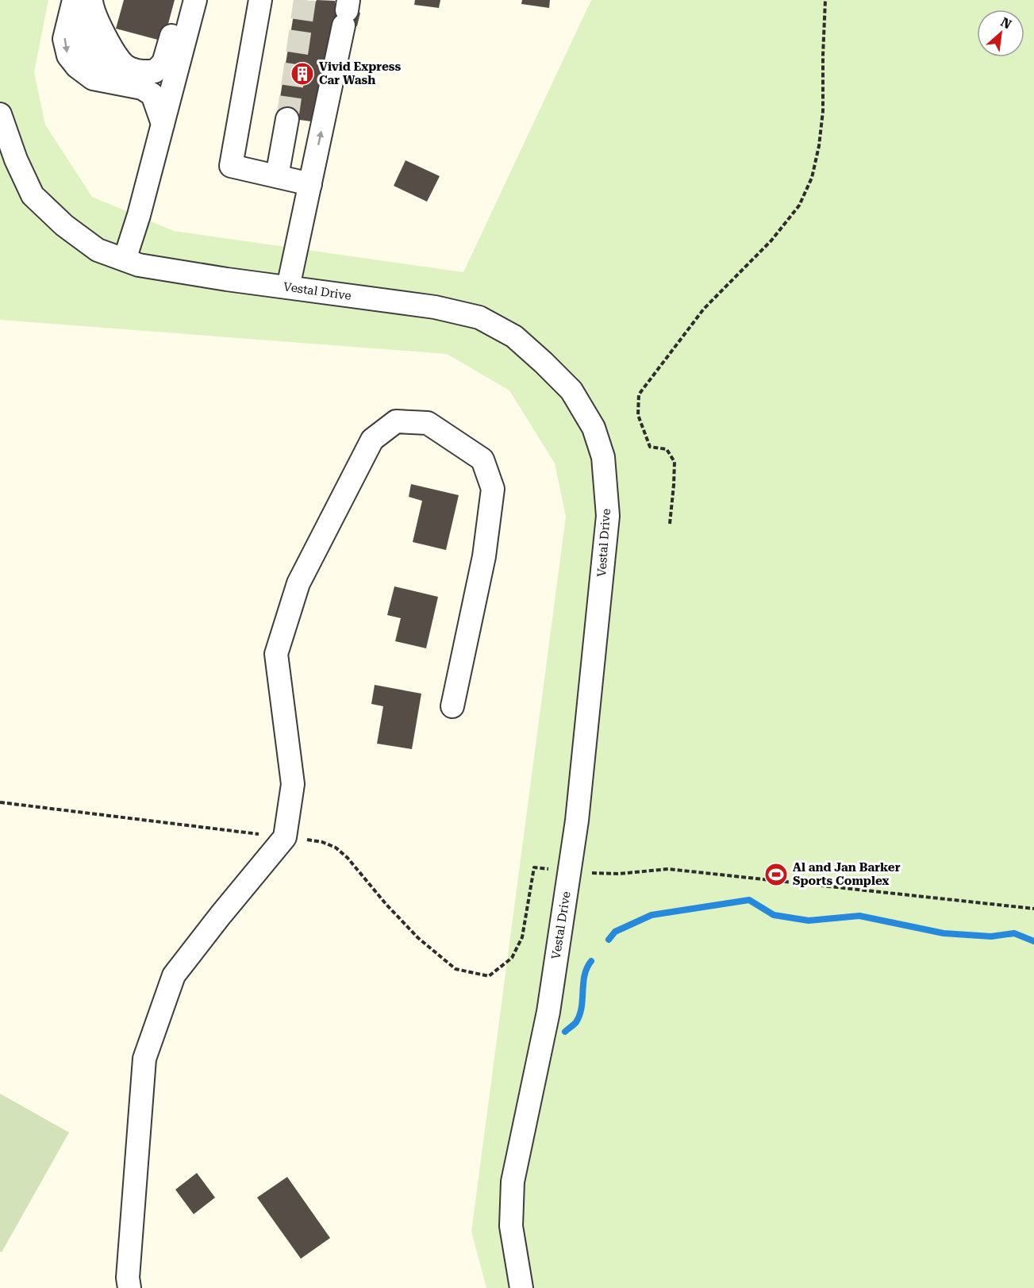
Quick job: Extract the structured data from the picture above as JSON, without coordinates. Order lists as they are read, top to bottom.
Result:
{
  "streets": {
    "street": ["Vestal Drive"]
  },
  "places": {
    "building": ["Vivid Express Car Wash"],
    "sports": ["Al and Jan Barker Sports Complex"]
  },
  "north": "top right"
}
